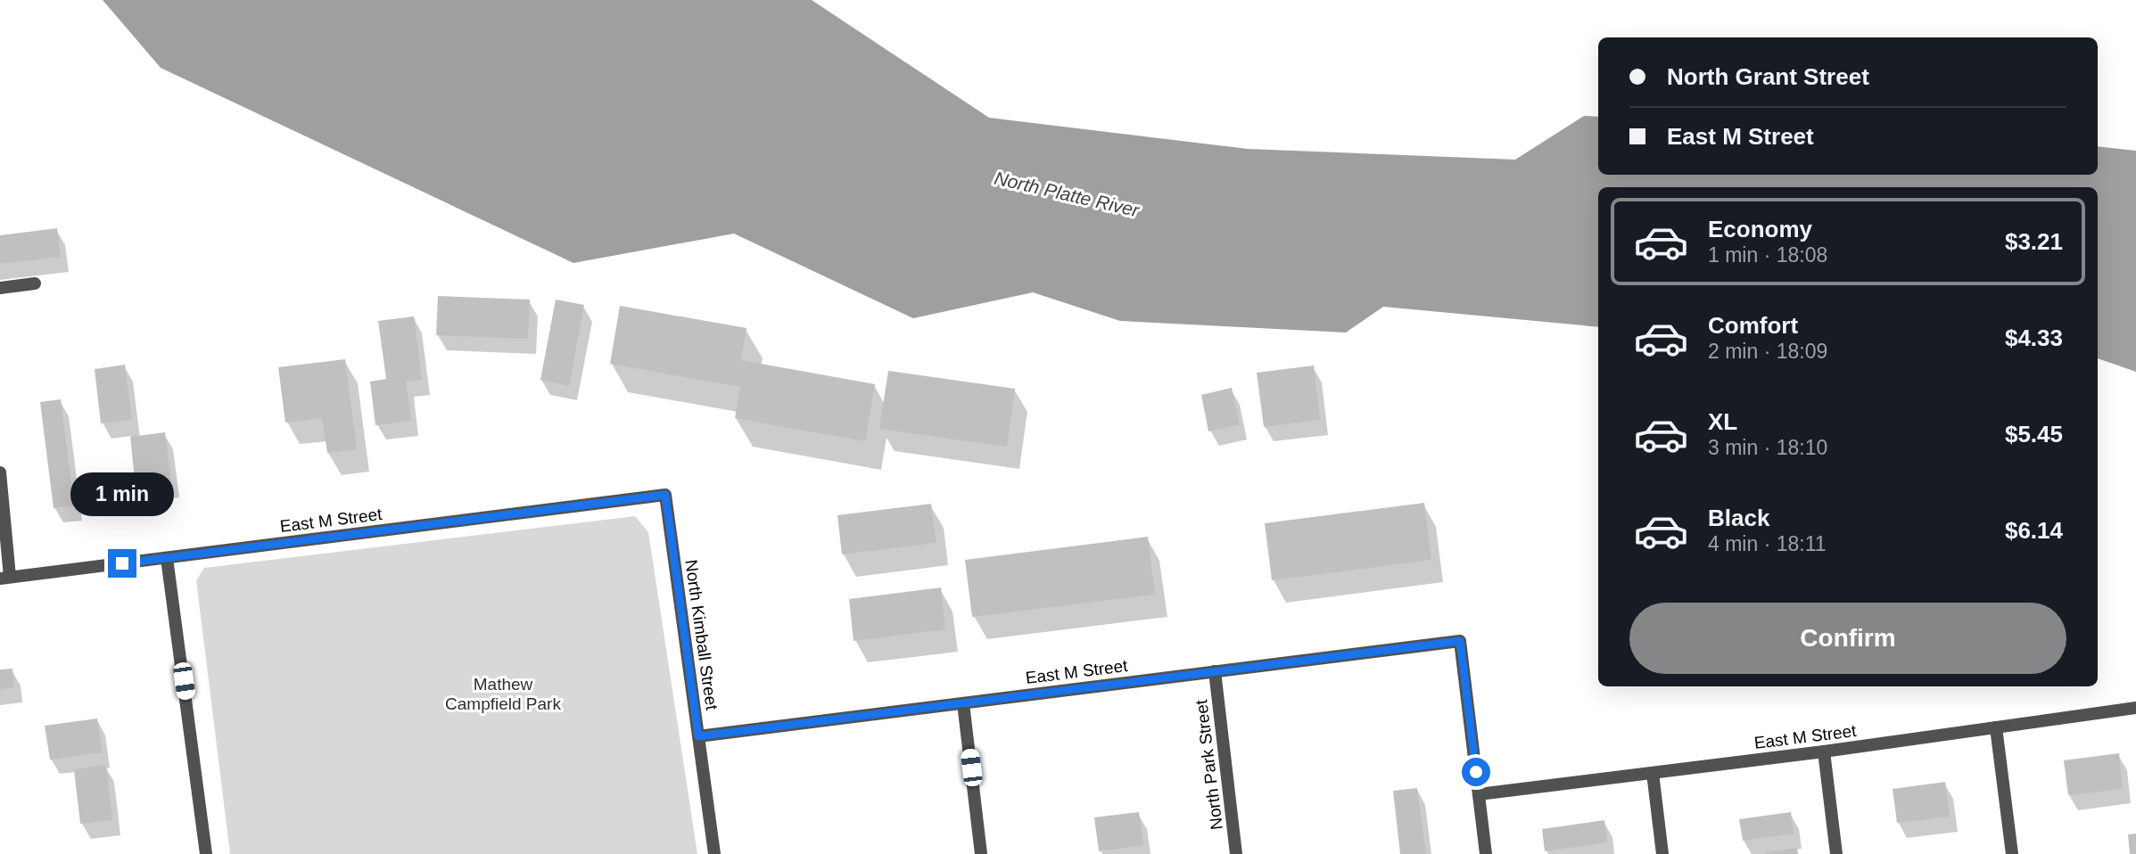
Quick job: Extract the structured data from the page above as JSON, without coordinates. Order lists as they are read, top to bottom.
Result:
{
  "streets": {
    "street": ["East M Street", "North Kimball Street", "North Park Street"]
  },
  "crossings": [
    ["East M Street", "North Kimball Street"],
    ["East M Street", "North Park Street"]
  ],
  "water": ["North Platte River"],
  "parks": ["Mathew Campfield Park"],
  "page": {
    "banner": ["North Grant Street", "East M Street"],
    "list": [
      {
        "name": "Economy",
        "note": "1 min · 18:08",
        "value": "$3.21"
      },
      {
        "name": "Comfort",
        "note": "2 min · 18:09",
        "value": "$4.33"
      },
      {
        "name": "XL",
        "note": "3 min · 18:10",
        "value": "$5.45"
      },
      {
        "name": "Black",
        "note": "4 min · 18:11",
        "value": "$6.14"
      }
    ],
    "bubble": "1 min",
    "buttons": "Confirm"
  }
}
